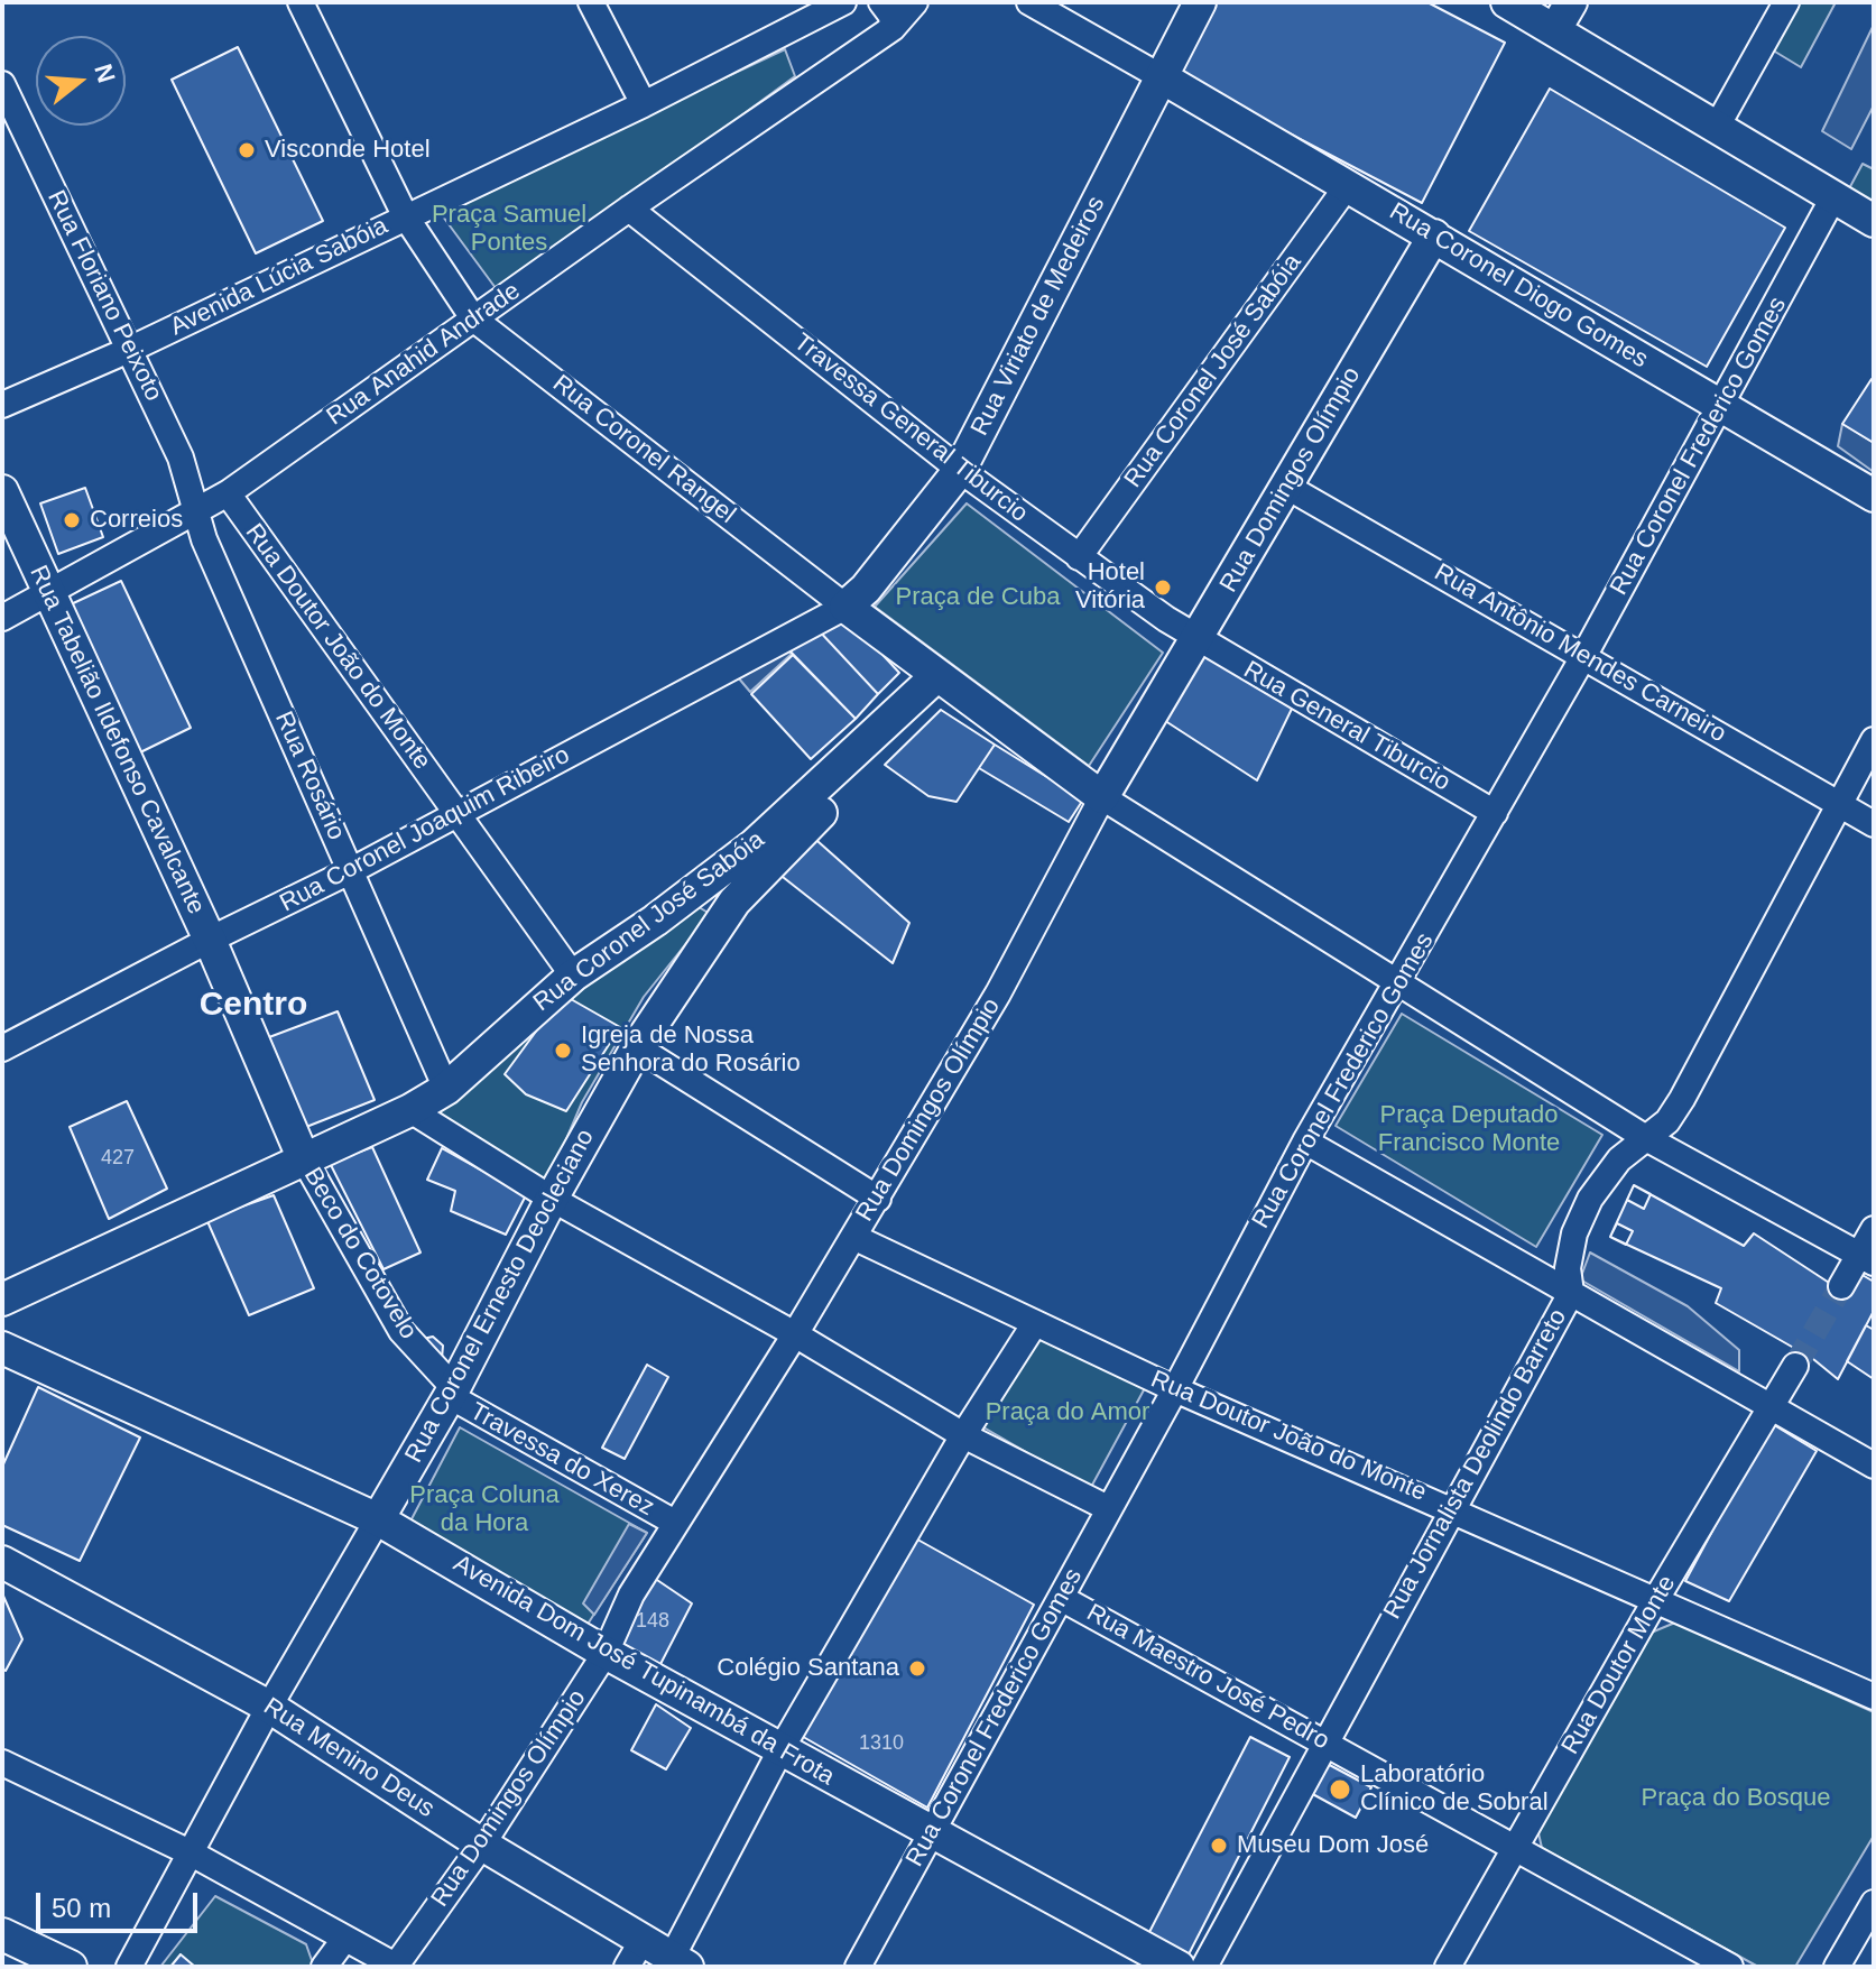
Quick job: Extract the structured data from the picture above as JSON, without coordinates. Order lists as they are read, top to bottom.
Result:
{
  "streets": {
    "main road": [
      "Rua Coronel Diogo Gomes",
      "Rua Viriato de Medeiros",
      "Rua Coronel José Sabóia",
      "Rua Coronel Rangel",
      "Rua Domingos Olímpio",
      "Rua Tabelião Ildefonso Cavalcante",
      "Rua Coronel Ernesto Deocleciano",
      "Avenida Dom José Tupinambá da Frota",
      "Rua Menino Deus"
    ],
    "street": [
      "Avenida Lúcia Sabóia",
      "Rua Floriano Peixoto",
      "Rua Anahid Andrade",
      "Travessa General Tiburcio",
      "Rua Coronel Frederico Gomes",
      "Rua Doutor João do Monte",
      "Rua Antônio Mendes Carneiro",
      "Rua General Tiburcio",
      "Rua Rosário",
      "Rua Coronel Joaquim Ribeiro",
      "Beco do Cotovelo",
      "Travessa do Xerez",
      "Rua Jornalista Deolindo Barreto",
      "Rua Doutor Monte",
      "Rua Maestro José Pedro"
    ]
  },
  "crossings": [
    ["Avenida Lúcia Sabóia", "Rua Floriano Peixoto"],
    ["Avenida Lúcia Sabóia", "Rua Coronel Rangel"],
    ["Rua Coronel Diogo Gomes", "Rua Viriato de Medeiros"],
    ["Rua Coronel Diogo Gomes", "Rua Coronel José Sabóia"],
    ["Rua Coronel Diogo Gomes", "Rua Coronel Frederico Gomes"],
    ["Rua Coronel Diogo Gomes", "Rua Domingos Olímpio"],
    ["Rua Floriano Peixoto", "Rua Anahid Andrade"],
    ["Rua Floriano Peixoto", "Rua Rosário"],
    ["Rua Viriato de Medeiros", "Travessa General Tiburcio"],
    ["Rua Viriato de Medeiros", "Rua Coronel Rangel"],
    ["Rua Viriato de Medeiros", "Rua Coronel Joaquim Ribeiro"],
    ["Rua Anahid Andrade", "Travessa General Tiburcio"],
    ["Rua Anahid Andrade", "Rua Coronel Rangel"],
    ["Rua Anahid Andrade", "Rua Doutor João do Monte"],
    ["Rua Anahid Andrade", "Rua Tabelião Ildefonso Cavalcante"],
    ["Rua Anahid Andrade", "Rua Rosário"],
    ["Rua Coronel José Sabóia", "Travessa General Tiburcio"],
    ["Rua Coronel José Sabóia", "Rua Coronel Rangel"],
    ["Rua Coronel José Sabóia", "Rua Doutor João do Monte"],
    ["Rua Coronel José Sabóia", "Rua Rosário"],
    ["Rua Coronel José Sabóia", "Beco do Cotovelo"],
    ["Rua Coronel José Sabóia", "Rua Coronel Ernesto Deocleciano"],
    ["Travessa General Tiburcio", "Rua Domingos Olímpio"],
    ["Travessa General Tiburcio", "Rua General Tiburcio"],
    ["Rua Coronel Frederico Gomes", "Rua Doutor João do Monte"],
    ["Rua Coronel Frederico Gomes", "Rua Antônio Mendes Carneiro"],
    ["Rua Coronel Frederico Gomes", "Rua General Tiburcio"],
    ["Rua Coronel Frederico Gomes", "Avenida Dom José Tupinambá da Frota"],
    ["Rua Coronel Frederico Gomes", "Rua Maestro José Pedro"],
    ["Rua Coronel Rangel", "Rua Domingos Olímpio"],
    ["Rua Coronel Rangel", "Rua Coronel Joaquim Ribeiro"],
    ["Rua Coronel Rangel", "Rua Coronel Ernesto Deocleciano"],
    ["Rua Domingos Olímpio", "Rua Doutor João do Monte"],
    ["Rua Domingos Olímpio", "Rua Antônio Mendes Carneiro"],
    ["Rua Domingos Olímpio", "Rua General Tiburcio"],
    ["Rua Domingos Olímpio", "Travessa do Xerez"],
    ["Rua Domingos Olímpio", "Avenida Dom José Tupinambá da Frota"],
    ["Rua Domingos Olímpio", "Rua Menino Deus"],
    ["Rua Doutor João do Monte", "Rua Coronel Joaquim Ribeiro"],
    ["Rua Doutor João do Monte", "Rua Jornalista Deolindo Barreto"],
    ["Rua Doutor João do Monte", "Rua Doutor Monte"],
    ["Rua Antônio Mendes Carneiro", "Rua Jornalista Deolindo Barreto"],
    ["Rua Tabelião Ildefonso Cavalcante", "Rua Coronel Joaquim Ribeiro"],
    ["Rua Rosário", "Rua Coronel Joaquim Ribeiro"],
    ["Beco do Cotovelo", "Rua Coronel Ernesto Deocleciano"],
    ["Beco do Cotovelo", "Travessa do Xerez"],
    ["Rua Coronel Ernesto Deocleciano", "Travessa do Xerez"],
    ["Rua Coronel Ernesto Deocleciano", "Avenida Dom José Tupinambá da Frota"],
    ["Rua Coronel Ernesto Deocleciano", "Rua Menino Deus"],
    ["Rua Jornalista Deolindo Barreto", "Rua Maestro José Pedro"],
    ["Rua Doutor Monte", "Rua Maestro José Pedro"]
  ],
  "districts": ["Centro"],
  "parks": [
    "Praça Samuel Pontes",
    "Praça de Cuba",
    "Praça Deputado Francisco Monte",
    "Praça do Amor",
    "Praça Coluna da Hora",
    "Praça do Bosque"
  ],
  "places": [
    "Visconde Hotel",
    "Correios",
    "Hotel Vitória",
    "Igreja de Nossa Senhora do Rosário",
    "Colégio Santana",
    "Laboratório Clínico de Sobral",
    "Museu Dom José"
  ],
  "house_numbers": ["427", "148", "1310"],
  "scale_bar": "50 m",
  "north": "right"
}
